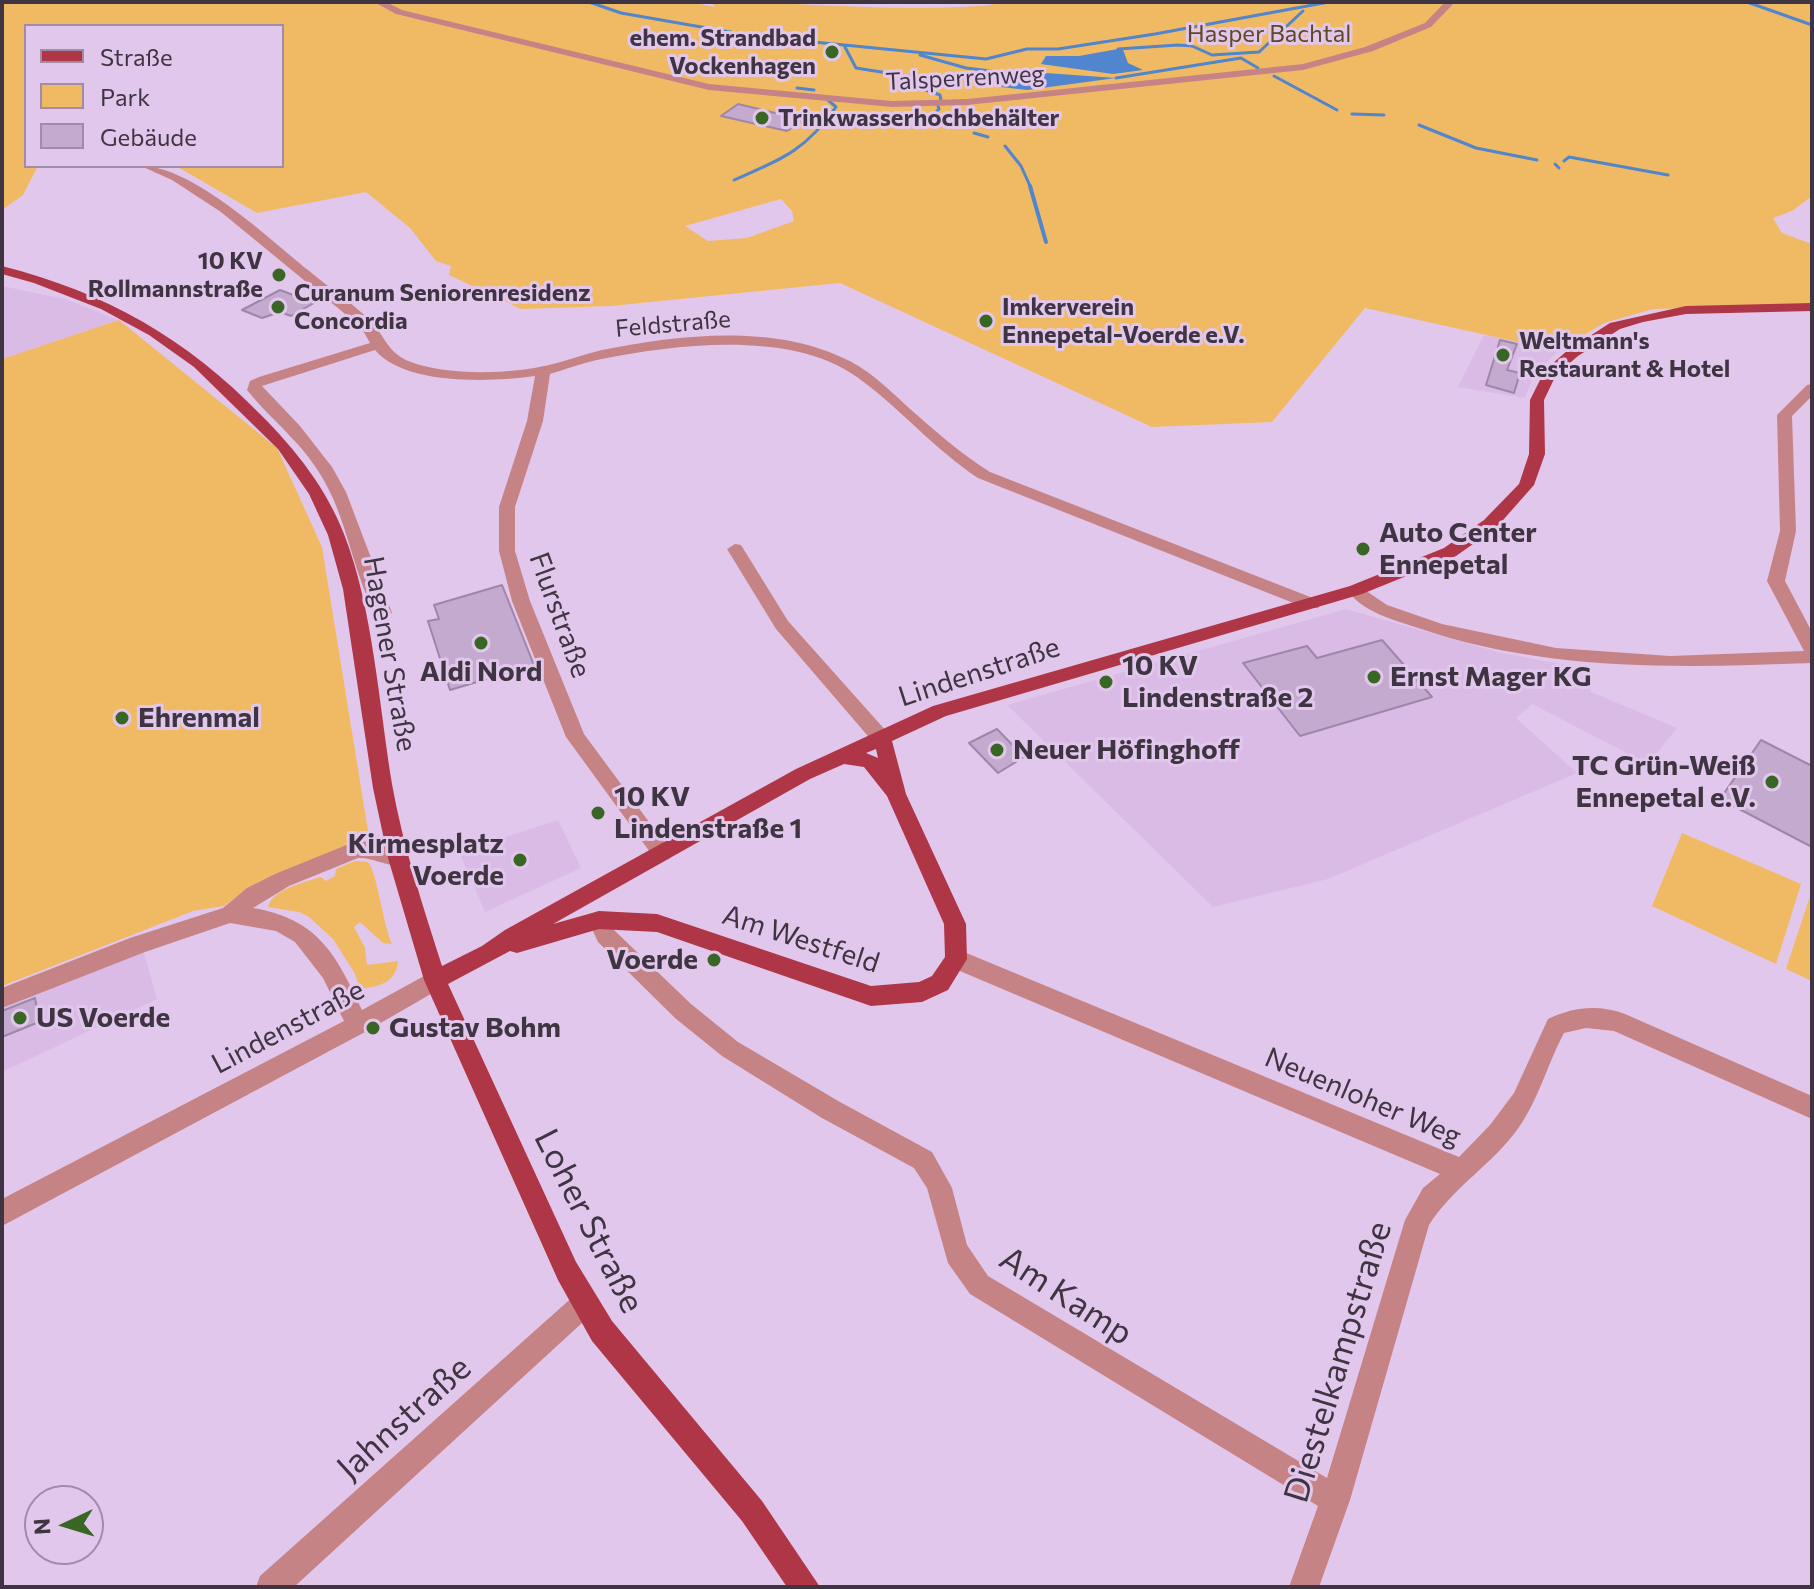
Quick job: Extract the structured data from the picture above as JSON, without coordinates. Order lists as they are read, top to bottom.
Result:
{
  "streets": {
    "main road": [
      "Hagener Straße",
      "Lindenstraße",
      "Am Westfeld",
      "Loher Straße"
    ],
    "street": [
      "Talsperrenweg",
      "Feldstraße",
      "Flurstraße",
      "Neuenloher Weg",
      "Am Kamp",
      "Diestelkampstraße",
      "Jahnstraße"
    ]
  },
  "crossings": [
    ["Feldstraße", "Flurstraße"],
    ["Feldstraße", "Lindenstraße"],
    ["Flurstraße", "Lindenstraße"],
    ["Hagener Straße", "Lindenstraße"],
    ["Hagener Straße", "Loher Straße"],
    ["Lindenstraße", "Am Westfeld"],
    ["Lindenstraße", "Loher Straße"],
    ["Am Westfeld", "Neuenloher Weg"],
    ["Am Westfeld", "Am Kamp"],
    ["Neuenloher Weg", "Diestelkampstraße"],
    ["Loher Straße", "Jahnstraße"],
    ["Am Kamp", "Diestelkampstraße"]
  ],
  "parks": ["Hasper Bachtal"],
  "places": [
    "ehem. Strandbad Vockenhagen",
    "Trinkwasserhochbehälter",
    "10 KV Rollmannstraße",
    "Curanum Seniorenresidenz Concordia",
    "Imkerverein Ennepetal-Voerde e.V.",
    "Weltmann's Restaurant & Hotel",
    "Auto Center Ennepetal",
    "Aldi Nord",
    "Ernst Mager KG",
    "10 KV Lindenstraße 2",
    "Ehrenmal",
    "Neuer Höfinghoff",
    "TC Grün-Weiß Ennepetal e.V.",
    "10 KV Lindenstraße 1",
    "Kirmesplatz Voerde",
    "Voerde",
    "US Voerde",
    "Gustav Bohm"
  ],
  "legend": ["Straße", "Park", "Gebäude"],
  "north": "left"
}
